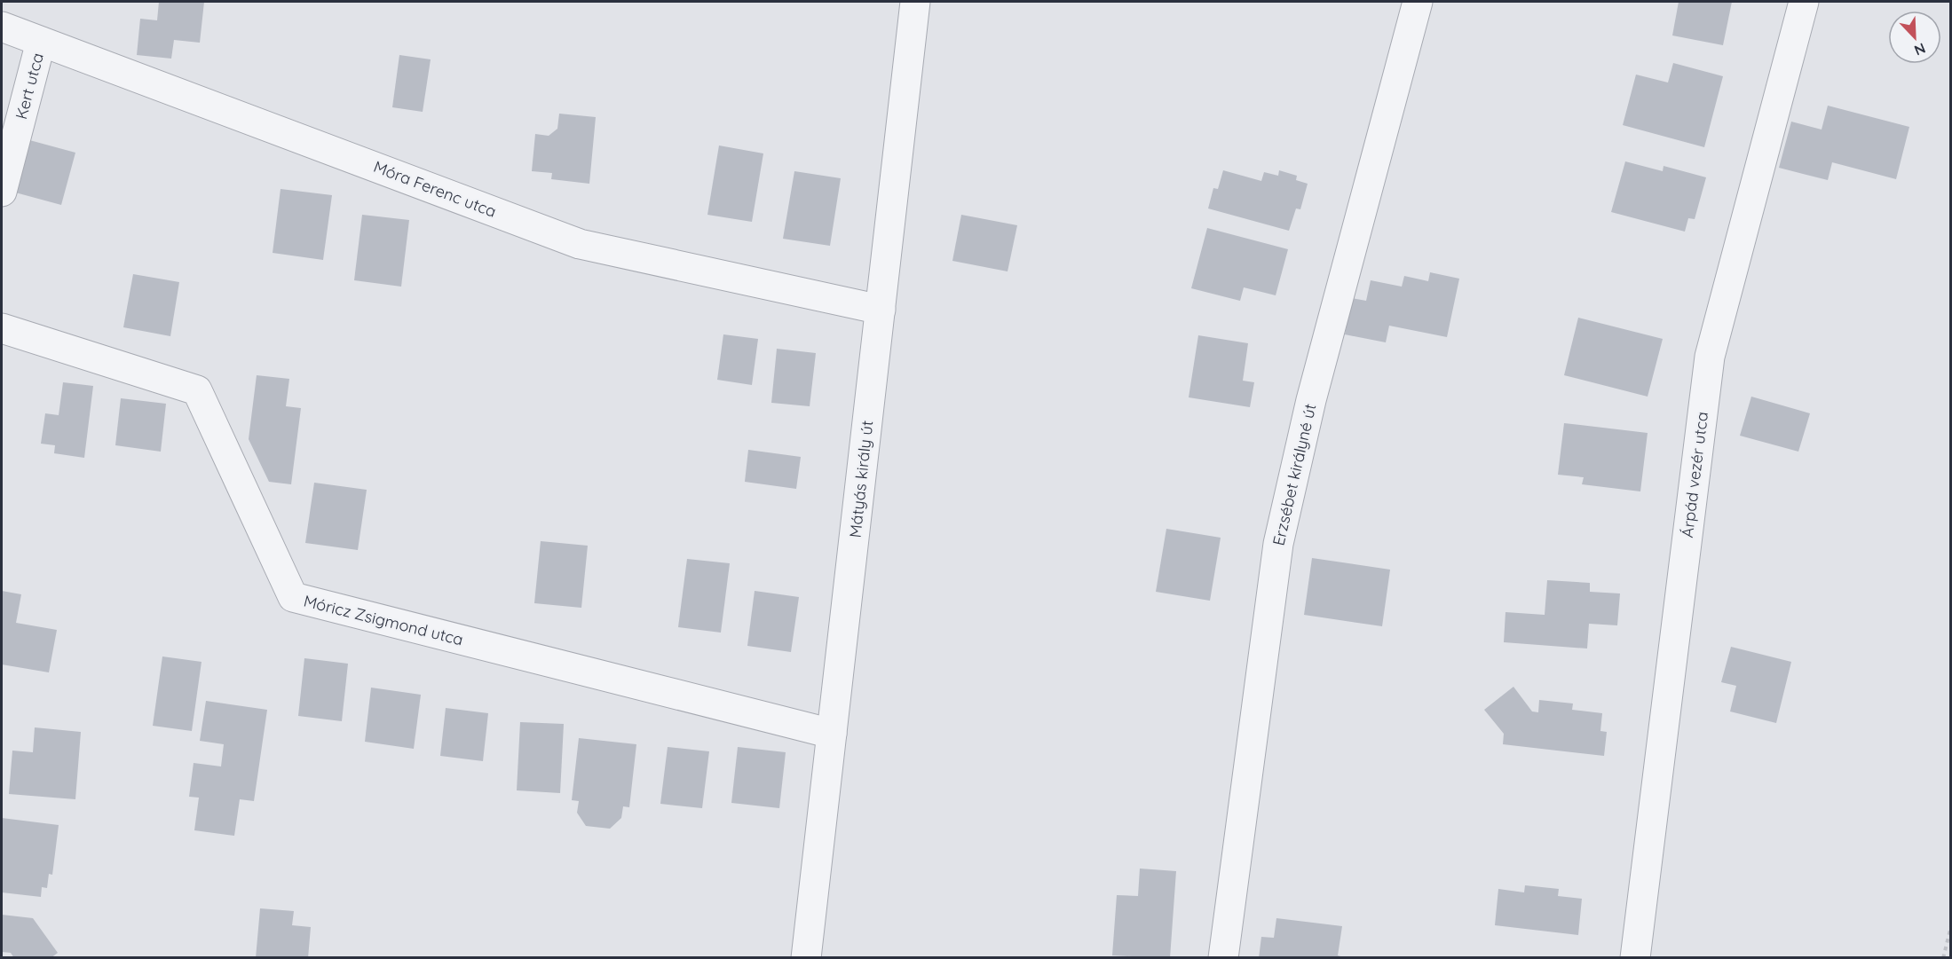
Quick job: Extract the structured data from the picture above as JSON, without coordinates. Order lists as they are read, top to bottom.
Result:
{
  "streets": {
    "street": [
      "Kert utca",
      "Móra Ferenc utca",
      "Erzsébet királyné út",
      "Árpád vezér utca",
      "Mátyás király út",
      "Móricz Zsigmond utca"
    ]
  },
  "crossings": [
    ["Kert utca", "Móra Ferenc utca"],
    ["Móra Ferenc utca", "Mátyás király út"],
    ["Mátyás király út", "Móricz Zsigmond utca"]
  ],
  "north": "bottom right"
}
